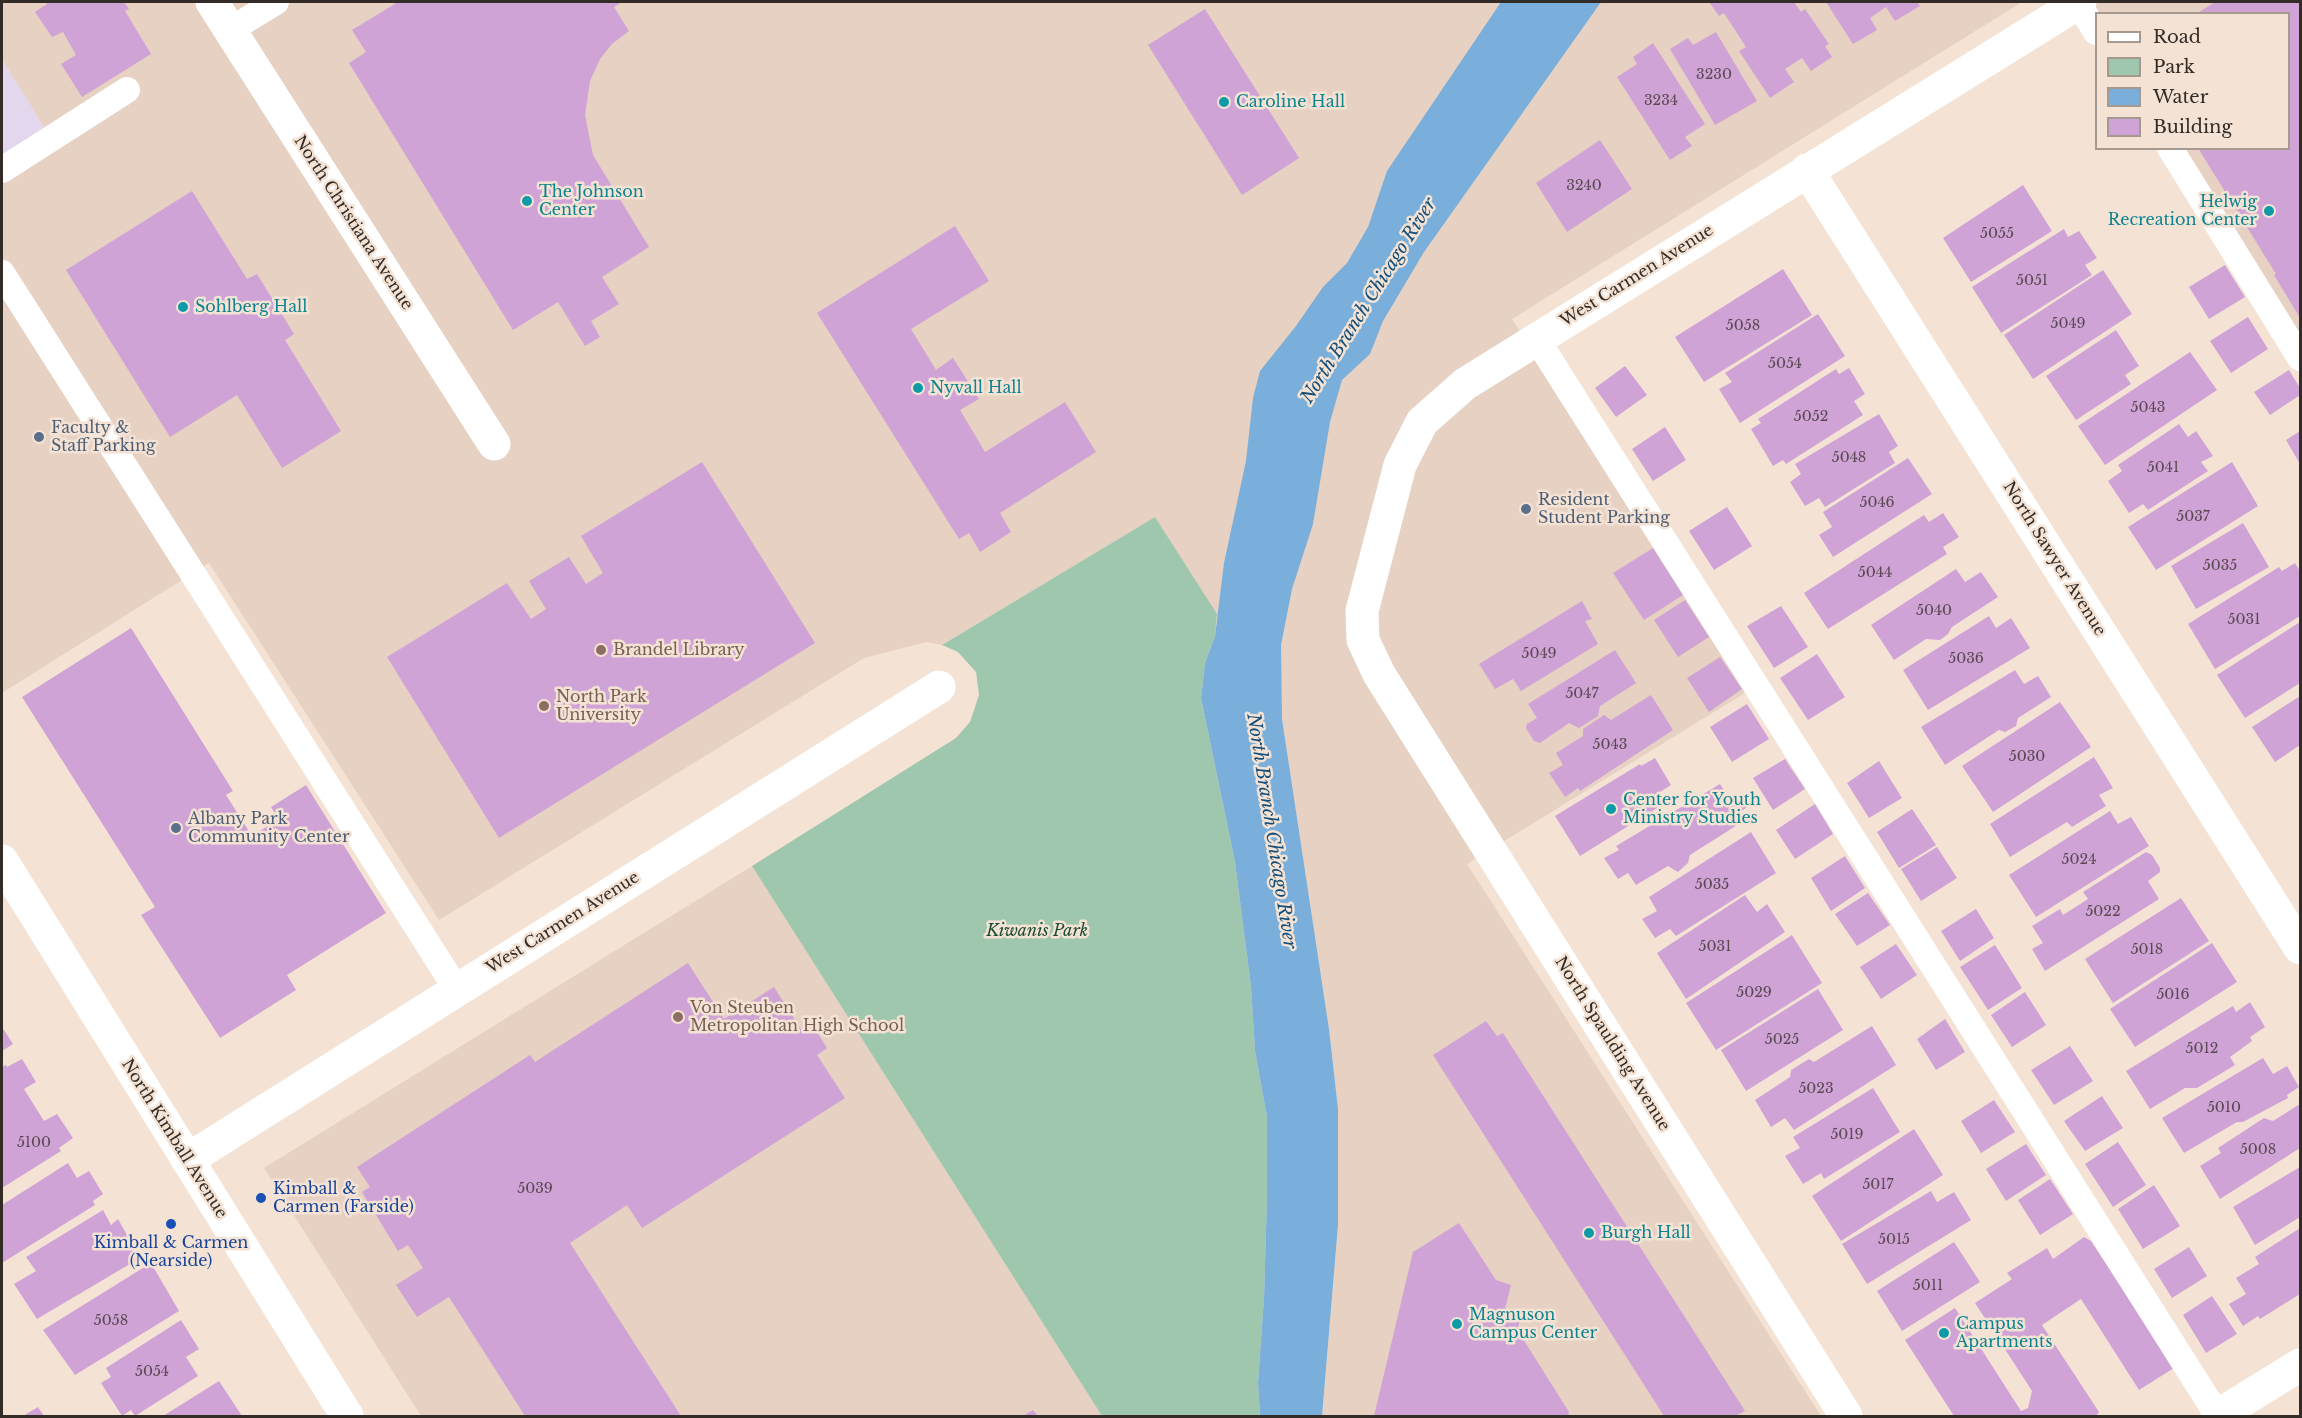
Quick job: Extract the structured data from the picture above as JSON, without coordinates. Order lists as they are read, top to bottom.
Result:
{
  "streets": {
    "street": [
      "North Christiana Avenue",
      "West Carmen Avenue",
      "North Sawyer Avenue",
      "North Spaulding Avenue",
      "North Kimball Avenue"
    ]
  },
  "crossings": [
    ["West Carmen Avenue", "North Sawyer Avenue"],
    ["West Carmen Avenue", "North Spaulding Avenue"],
    ["West Carmen Avenue", "North Kimball Avenue"]
  ],
  "water": ["North Branch Chicago River"],
  "parks": ["Kiwanis Park"],
  "places": [
    "Caroline Hall",
    "The Johnson Center",
    "Helwig Recreation Center",
    "Sohlberg Hall",
    "Nyvall Hall",
    "Faculty & Staff Parking",
    "Resident Student Parking",
    "Brandel Library",
    "North Park University",
    "Center for Youth Ministry Studies",
    "Albany Park Community Center",
    "Von Steuben Metropolitan High School",
    "Kimball & Carmen (Farside)",
    "Kimball & Carmen (Nearside)",
    "Burgh Hall",
    "Magnuson Campus Center",
    "Campus Apartments"
  ],
  "house_numbers": [
    "3230",
    "3234",
    "3240",
    "5055",
    "5051",
    "5049",
    "5058",
    "5054",
    "5043",
    "5052",
    "5048",
    "5041",
    "5046",
    "5037",
    "5035",
    "5044",
    "5040",
    "5031",
    "5049",
    "5036",
    "5047",
    "5043",
    "5030",
    "5024",
    "5035",
    "5022",
    "5031",
    "5018",
    "5029",
    "5016",
    "5025",
    "5012",
    "5023",
    "5010",
    "5019",
    "5100",
    "5008",
    "5017",
    "5039",
    "5015",
    "5011",
    "5058",
    "5054"
  ],
  "legend": [
    "Road",
    "Park",
    "Water",
    "Building"
  ]
}
